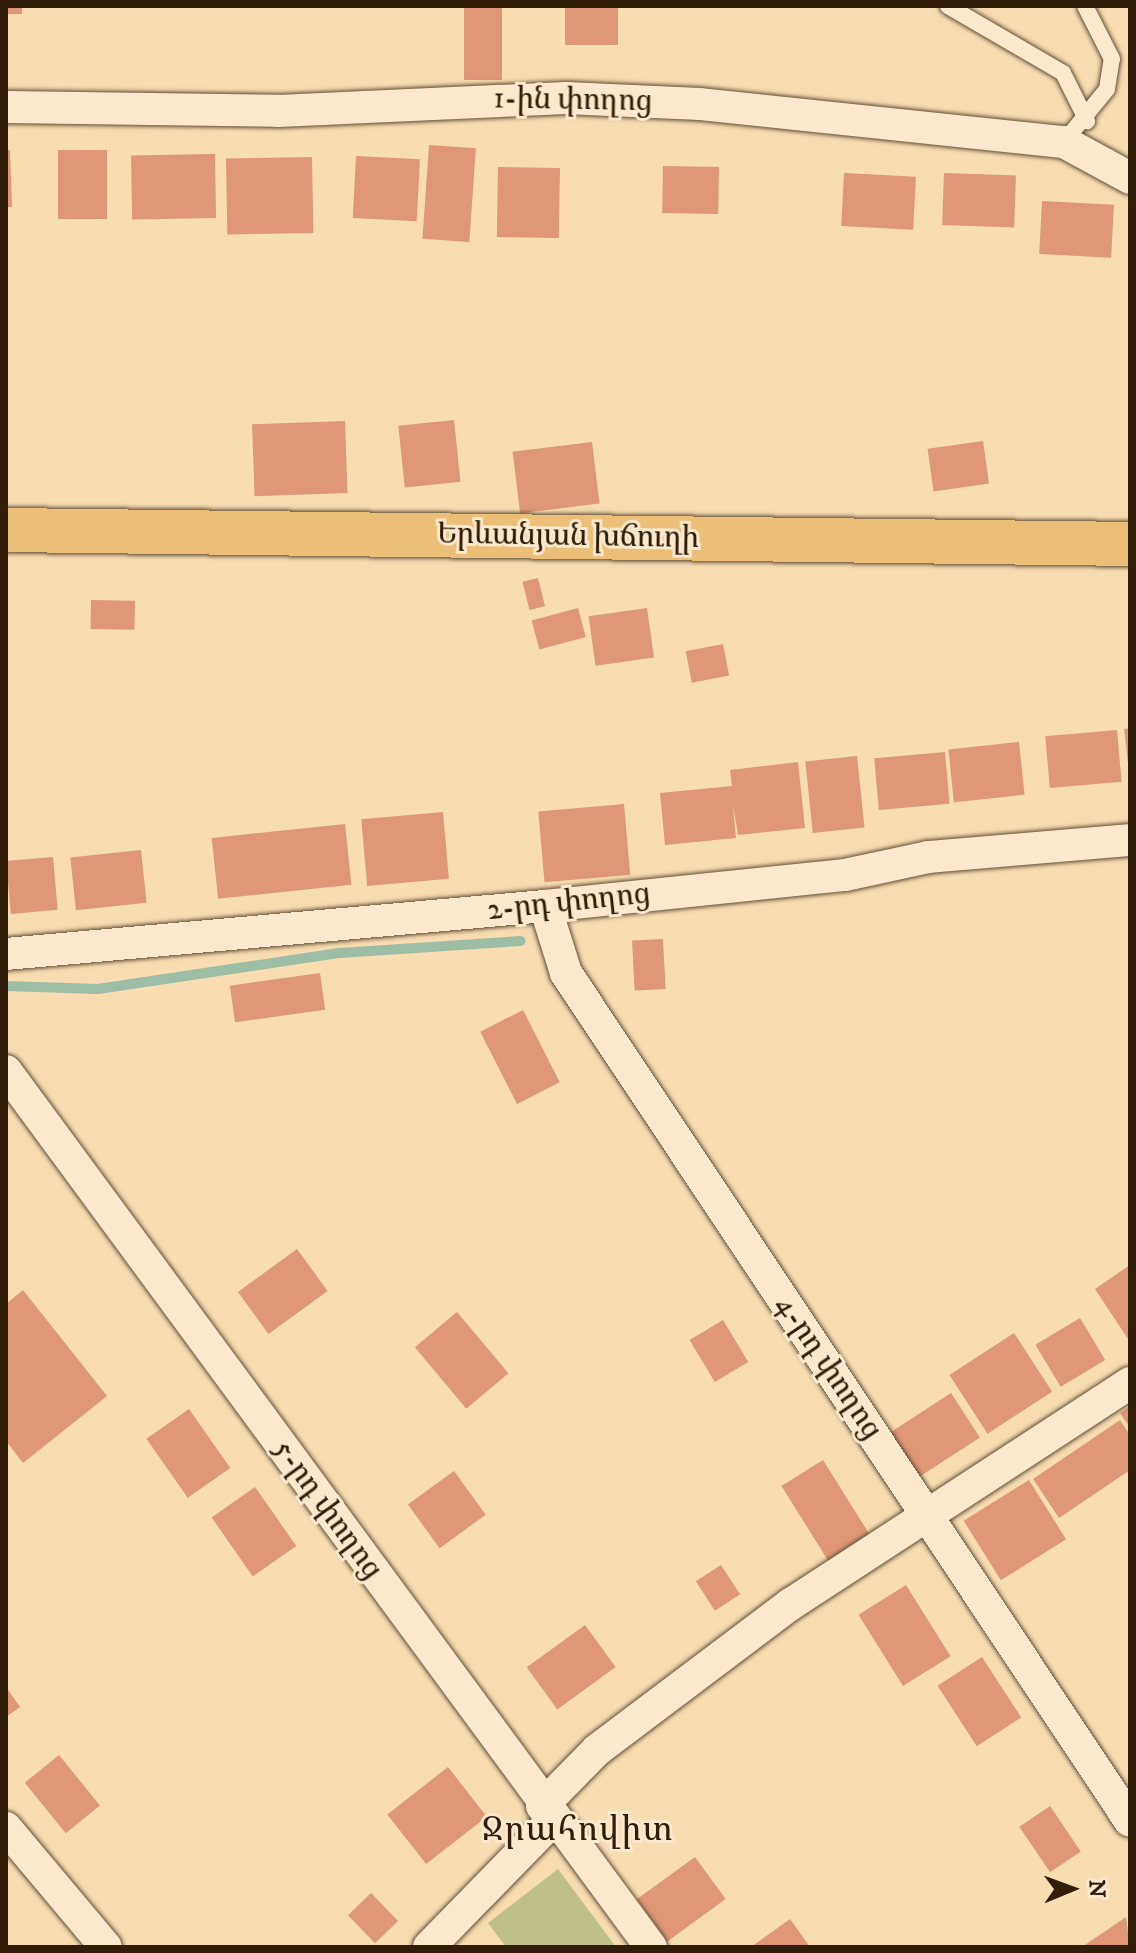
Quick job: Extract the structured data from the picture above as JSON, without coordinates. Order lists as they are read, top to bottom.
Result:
{
  "streets": {
    "main road": ["Երևանյան խճուղի"],
    "street": [
      "1-ին փողոց",
      "2-րդ փողոց",
      "4-րդ փողոց",
      "5-րդ փողոց"
    ]
  },
  "crossings": [
    ["2-րդ փողոց", "4-րդ փողոց"]
  ],
  "districts": ["Ջրահովիտ"],
  "north": "right"
}
